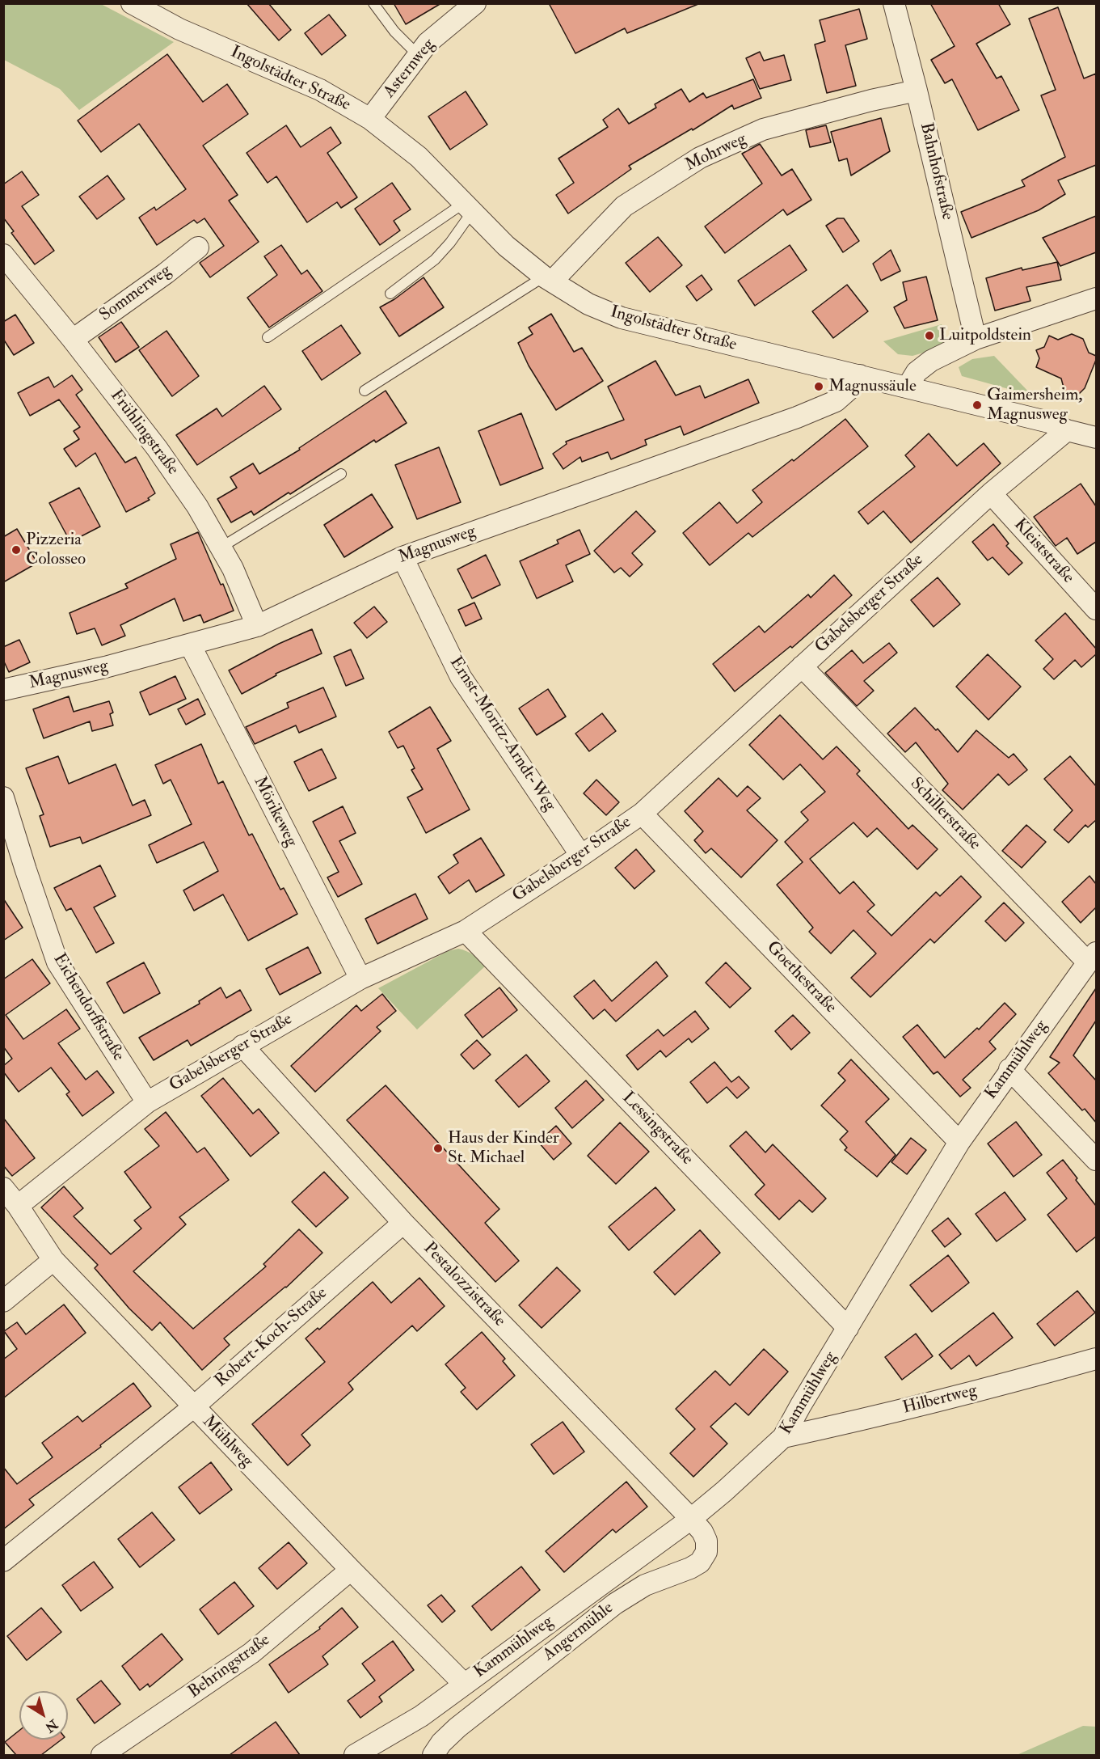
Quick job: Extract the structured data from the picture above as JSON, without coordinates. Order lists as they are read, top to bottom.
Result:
{
  "streets": {
    "street": [
      "Asternweg",
      "Ingolstädter Straße",
      "Mohrweg",
      "Bahnhofstraße",
      "Sommerweg",
      "Frühlingstraße",
      "Magnusweg",
      "Kleiststraße",
      "Gabelsberger Straße",
      "Ernst-Moritz-Arndt-Weg",
      "Mörikeweg",
      "Schillerstraße",
      "Goethestraße",
      "Eichendorffstraße",
      "Kammühlweg",
      "Lessingstraße",
      "Pestalozzistraße",
      "Robert-Koch-Straße",
      "Hilbertweg",
      "Mühlweg",
      "Angermühle",
      "Behringstraße"
    ]
  },
  "crossings": [
    ["Asternweg", "Ingolstädter Straße"],
    ["Ingolstädter Straße", "Mohrweg"],
    ["Ingolstädter Straße", "Magnusweg"],
    ["Ingolstädter Straße", "Gabelsberger Straße"],
    ["Mohrweg", "Bahnhofstraße"],
    ["Sommerweg", "Frühlingstraße"],
    ["Frühlingstraße", "Magnusweg"],
    ["Magnusweg", "Ernst-Moritz-Arndt-Weg"],
    ["Magnusweg", "Mörikeweg"],
    ["Kleiststraße", "Gabelsberger Straße"],
    ["Gabelsberger Straße", "Ernst-Moritz-Arndt-Weg"],
    ["Gabelsberger Straße", "Mörikeweg"],
    ["Gabelsberger Straße", "Schillerstraße"],
    ["Gabelsberger Straße", "Goethestraße"],
    ["Gabelsberger Straße", "Eichendorffstraße"],
    ["Gabelsberger Straße", "Lessingstraße"],
    ["Gabelsberger Straße", "Pestalozzistraße"],
    ["Gabelsberger Straße", "Mühlweg"],
    ["Schillerstraße", "Kammühlweg"],
    ["Goethestraße", "Kammühlweg"],
    ["Kammühlweg", "Lessingstraße"],
    ["Kammühlweg", "Pestalozzistraße"],
    ["Kammühlweg", "Hilbertweg"],
    ["Kammühlweg", "Mühlweg"],
    ["Kammühlweg", "Angermühle"],
    ["Pestalozzistraße", "Robert-Koch-Straße"],
    ["Pestalozzistraße", "Angermühle"],
    ["Robert-Koch-Straße", "Mühlweg"],
    ["Mühlweg", "Behringstraße"]
  ],
  "places": [
    "Luitpoldstein",
    "Magnussäule",
    "Gaimersheim, Magnusweg",
    "Pizzeria Colosseo",
    "Haus der Kinder St. Michael"
  ],
  "north": "bottom right"
}
